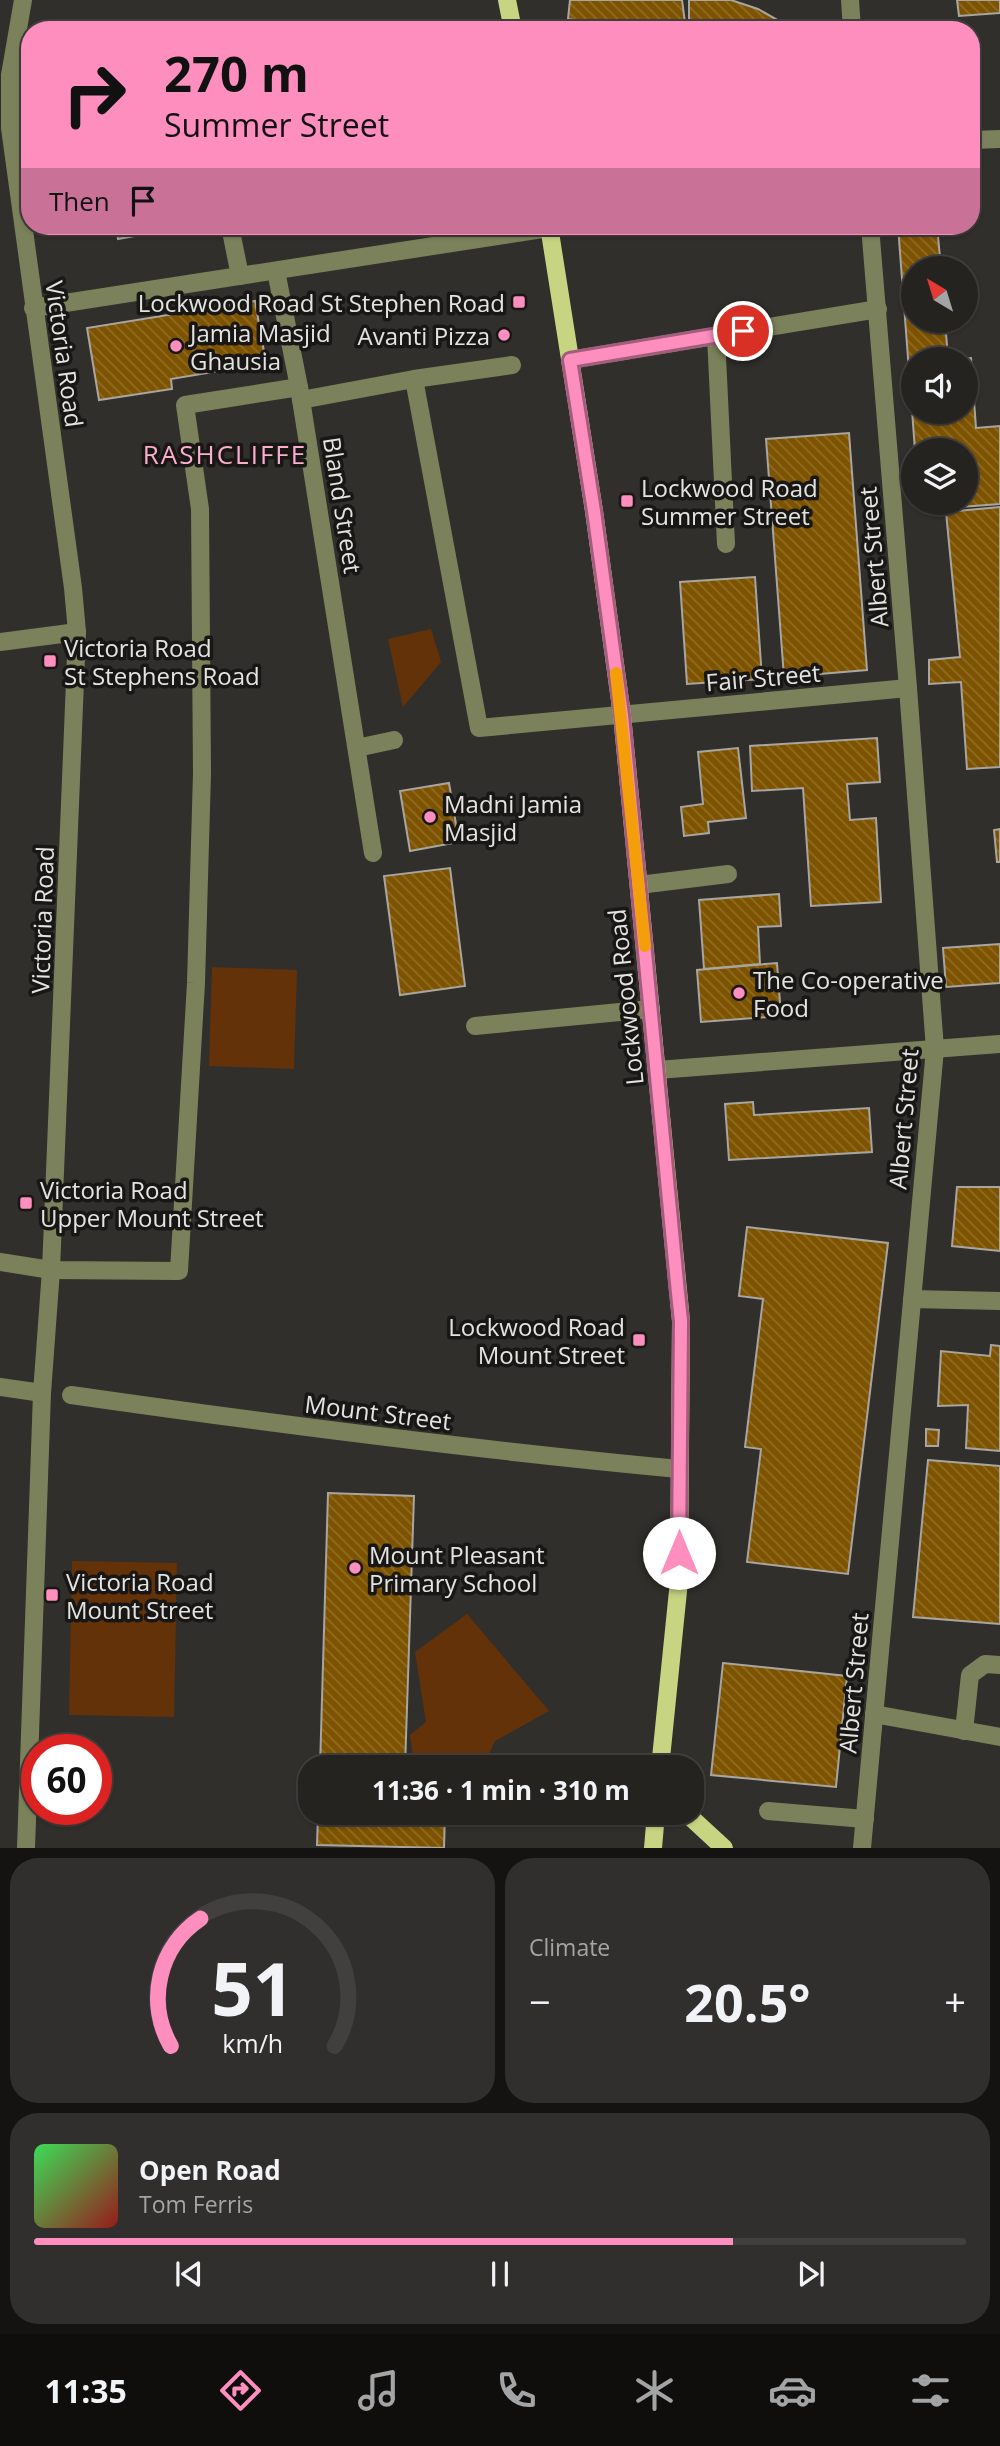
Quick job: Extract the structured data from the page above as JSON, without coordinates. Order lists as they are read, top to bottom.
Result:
{
  "streets": {
    "main road": ["Lockwood Road"],
    "street": [
      "Victoria Road",
      "Bland Street",
      "Albert Street",
      "Fair Street",
      "Mount Street"
    ]
  },
  "crossings": [
    ["Albert Street", "Fair Street"],
    ["Fair Street", "Lockwood Road"],
    ["Lockwood Road", "Mount Street"]
  ],
  "districts": ["RASHCLIFFE"],
  "places": {
    "transit": [
      "Lockwood Road St Stephen Road",
      "Lockwood Road Summer Street",
      "Victoria Road St Stephens Road",
      "Victoria Road Upper Mount Street",
      "Lockwood Road Mount Street",
      "Victoria Road Mount Street"
    ],
    "other": [
      "Avanti Pizza",
      "Jamia Masjid Ghausia",
      "Madni Jamia Masjid",
      "The Co-operative Food",
      "Mount Pleasant Primary School"
    ]
  },
  "north": "top left",
  "page": {
    "turn": ["270 m", "Summer Street"],
    "then": "Then",
    "limit": "60",
    "trip": "11:36 · 1 min · 310 m",
    "tile": "Climate",
    "heat": ["−", "20.5°", "+"],
    "song": ["Open Road", "Tom Ferris"],
    "tabs": "11:35",
    "gauge": ["51", "km/h"]
  }
}
